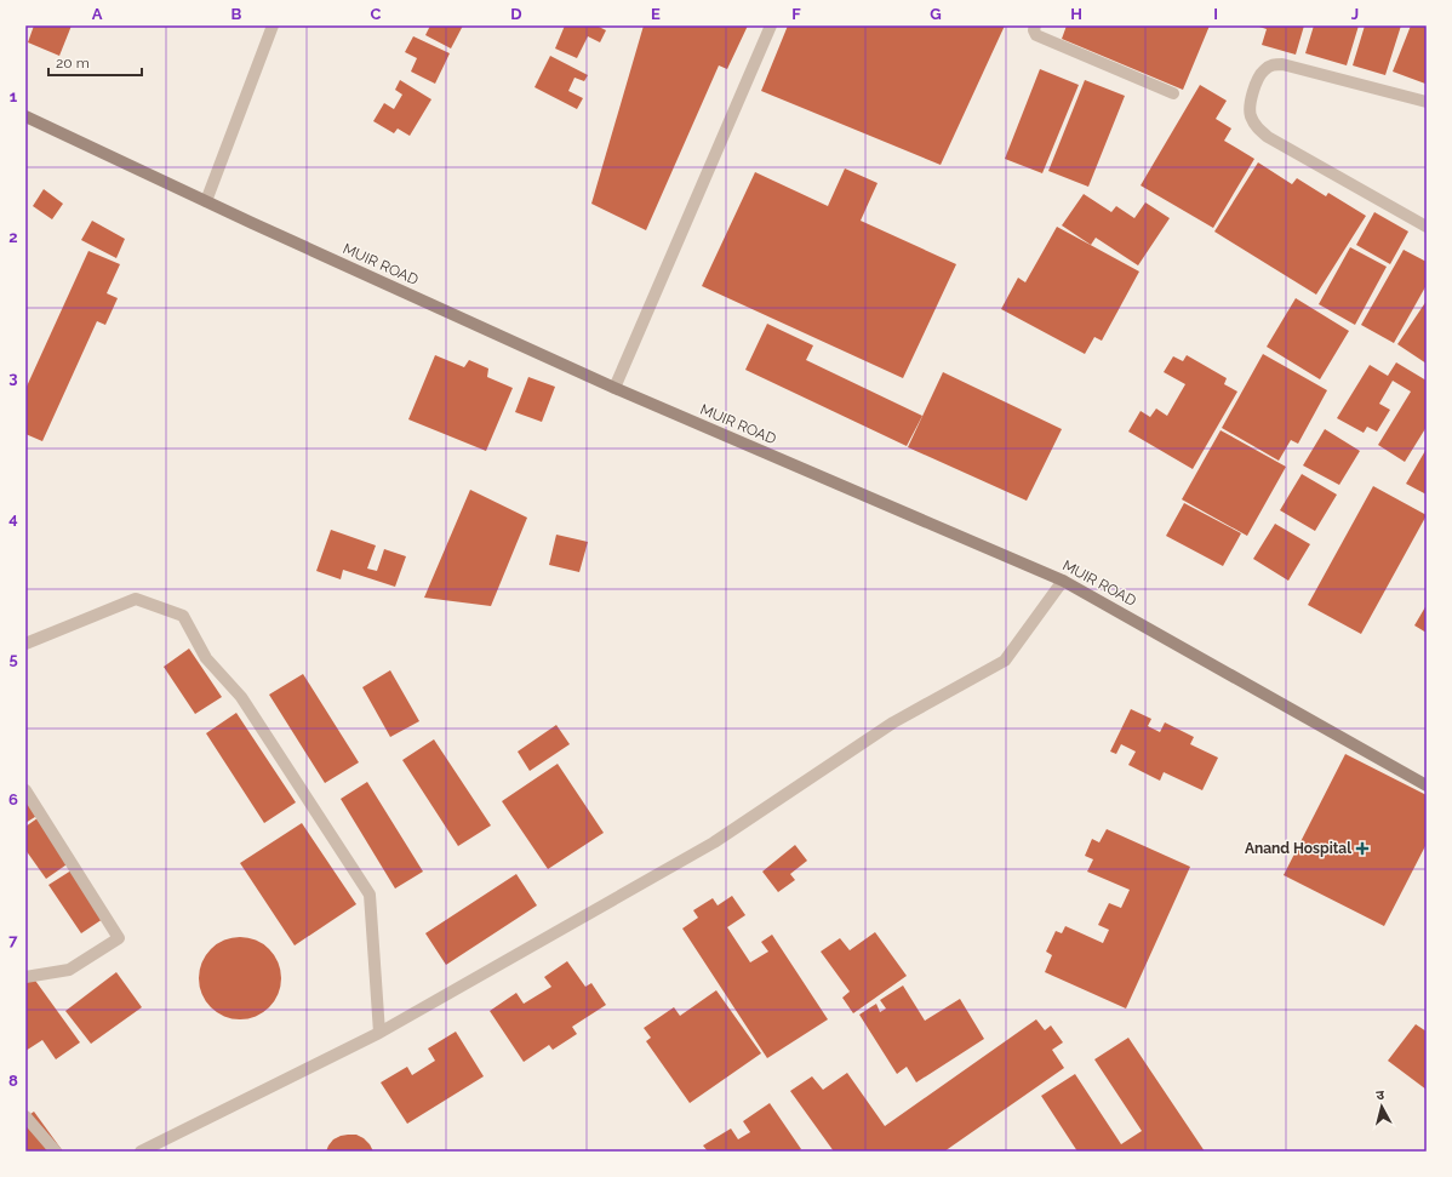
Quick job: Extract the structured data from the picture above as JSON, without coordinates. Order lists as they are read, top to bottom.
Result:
{
  "streets": {
    "street": ["MUIR ROAD"]
  },
  "places": {
    "health": ["Anand Hospital"]
  },
  "scale_bar": "20 m",
  "north": "top",
  "grid": {
    "columns": [
      "A",
      "B",
      "C",
      "D",
      "E",
      "F",
      "G",
      "H",
      "I",
      "J"
    ],
    "rows": [
      "1",
      "2",
      "3",
      "4",
      "5",
      "6",
      "7",
      "8"
    ]
  }
}
